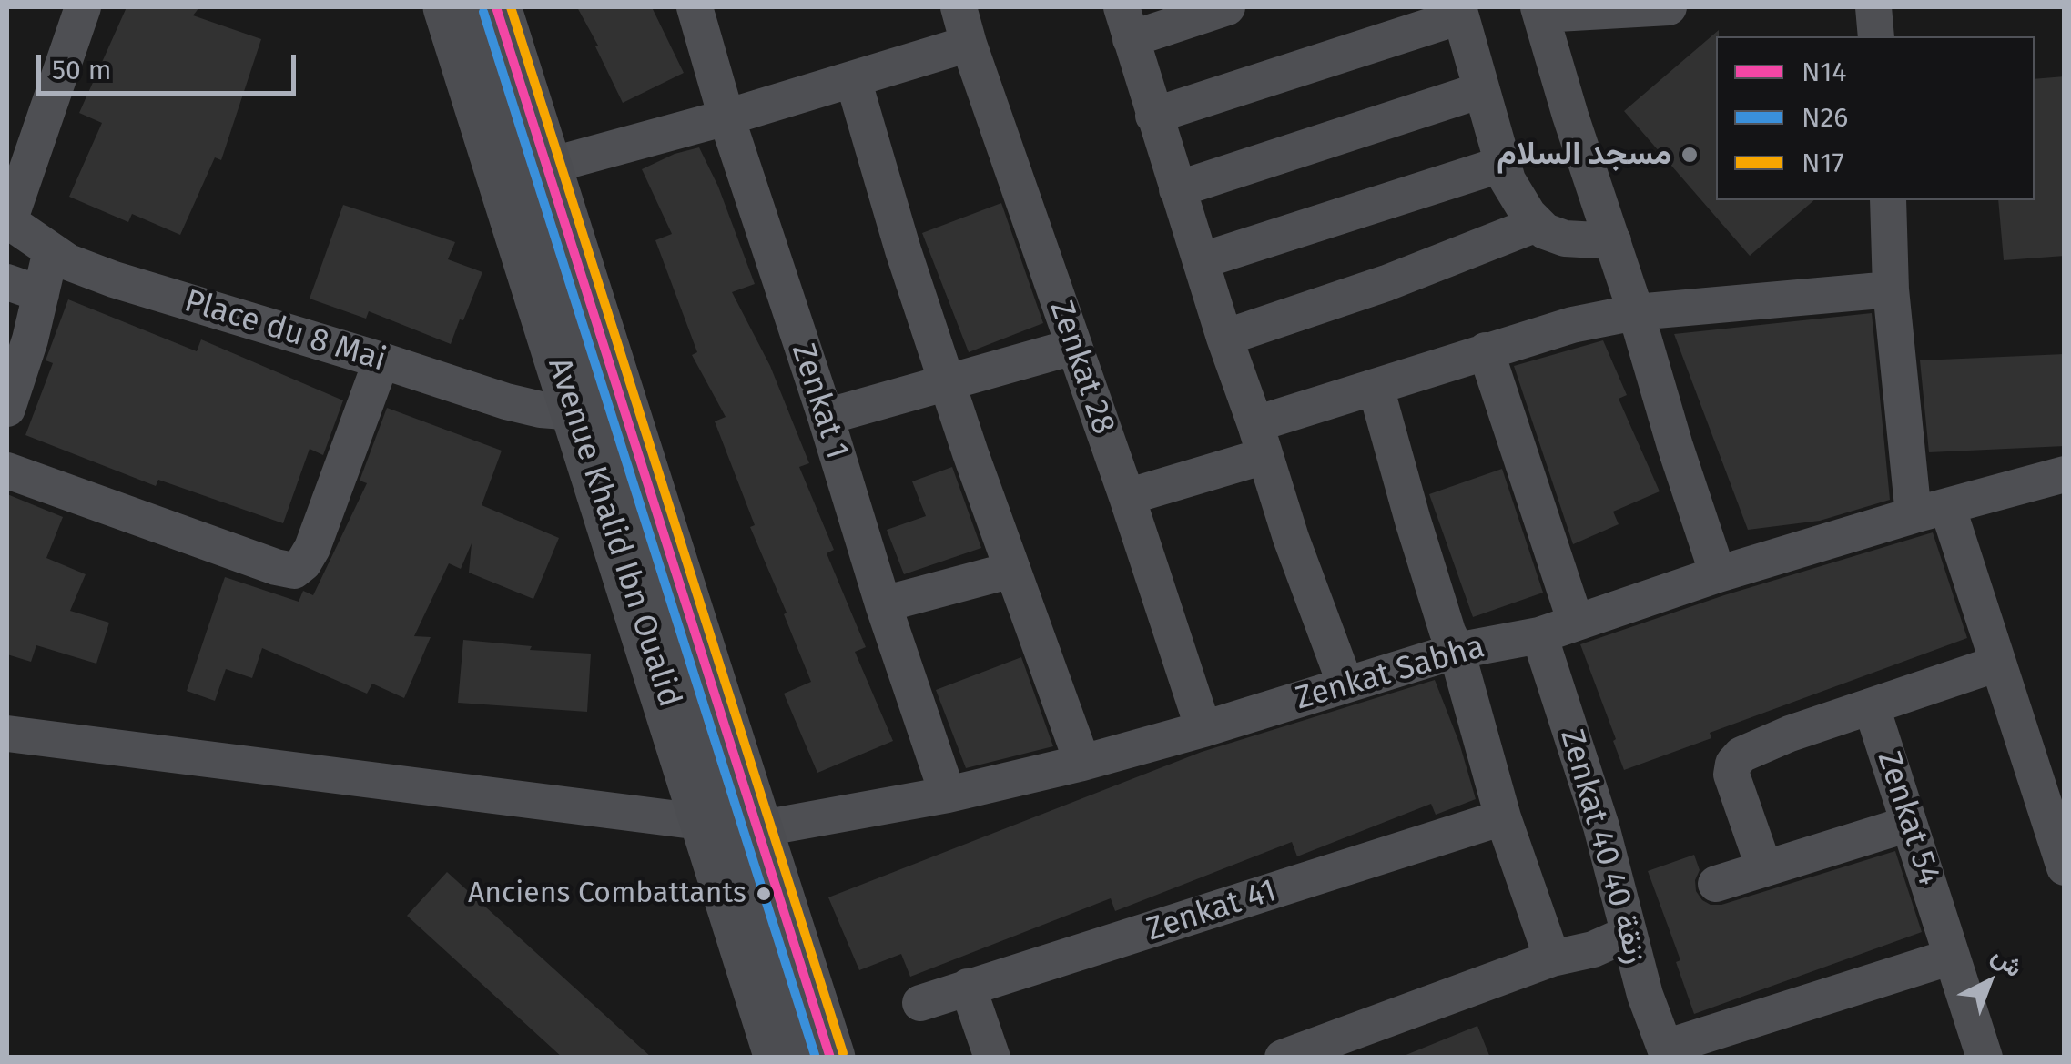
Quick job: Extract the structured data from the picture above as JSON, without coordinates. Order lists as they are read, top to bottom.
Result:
{
  "streets": {
    "main road": ["Avenue Khalid Ibn Oualid"],
    "street": [
      "Place du 8 Mai",
      "Zenkat 28",
      "Zenkat 1",
      "Zenkat Sabha",
      "Zenkat 54",
      "Zenkat 40 زنقة 40",
      "Zenkat 41"
    ]
  },
  "crossings": [
    ["Place du 8 Mai", "Avenue Khalid Ibn Oualid"],
    ["Zenkat 28", "Zenkat Sabha"],
    ["Zenkat 1", "Zenkat Sabha"],
    ["Avenue Khalid Ibn Oualid", "Zenkat Sabha"],
    ["Zenkat Sabha", "Zenkat 40 زنقة 40"]
  ],
  "places": ["مسجد السلام", "Anciens Combattants"],
  "lines": ["transit line N14", "transit line N17", "transit line N26"],
  "legend": ["N14", "N26", "N17"],
  "scale_bar": "50 m",
  "north": "top right"
}
